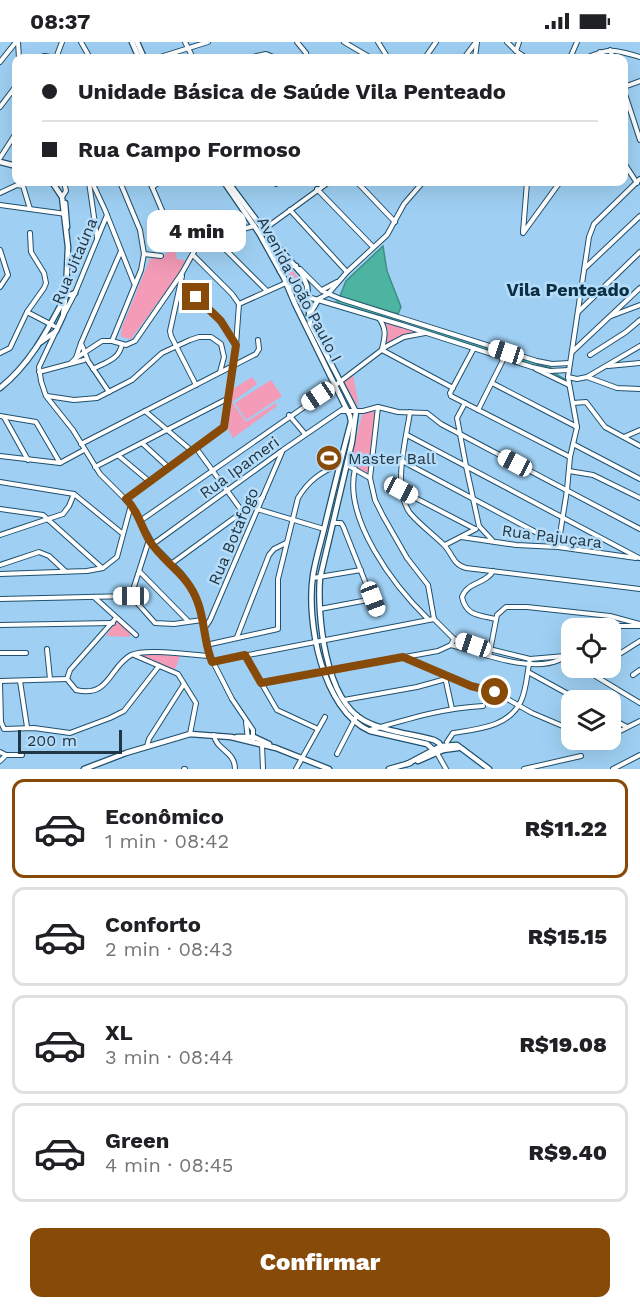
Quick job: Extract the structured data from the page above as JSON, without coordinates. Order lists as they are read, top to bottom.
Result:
{
  "streets": {
    "main road": ["Avenida João Paulo I"],
    "street": [
      "Rua Jitaúna",
      "Rua Ipameri",
      "Rua Botafogo",
      "Rua Pajuçara"
    ]
  },
  "crossings": [
    ["Avenida João Paulo I", "Rua Ipameri"],
    ["Rua Ipameri", "Rua Botafogo"]
  ],
  "districts": ["Vila Penteado"],
  "places": {
    "sports": ["Master Ball"]
  },
  "scale_bar": "200 m",
  "page": {
    "status": "08:37",
    "banner": ["Unidade Básica de Saúde Vila Penteado", "Rua Campo Formoso"],
    "bubble": "4 min",
    "scale": "200 m",
    "list": [
      {
        "name": "Econômico",
        "note": "1 min · 08:42",
        "value": "R$11.22"
      },
      {
        "name": "Conforto",
        "note": "2 min · 08:43",
        "value": "R$15.15"
      },
      {
        "name": "XL",
        "note": "3 min · 08:44",
        "value": "R$19.08"
      },
      {
        "name": "Green",
        "note": "4 min · 08:45",
        "value": "R$9.40"
      }
    ],
    "buttons": "Confirmar"
  }
}
